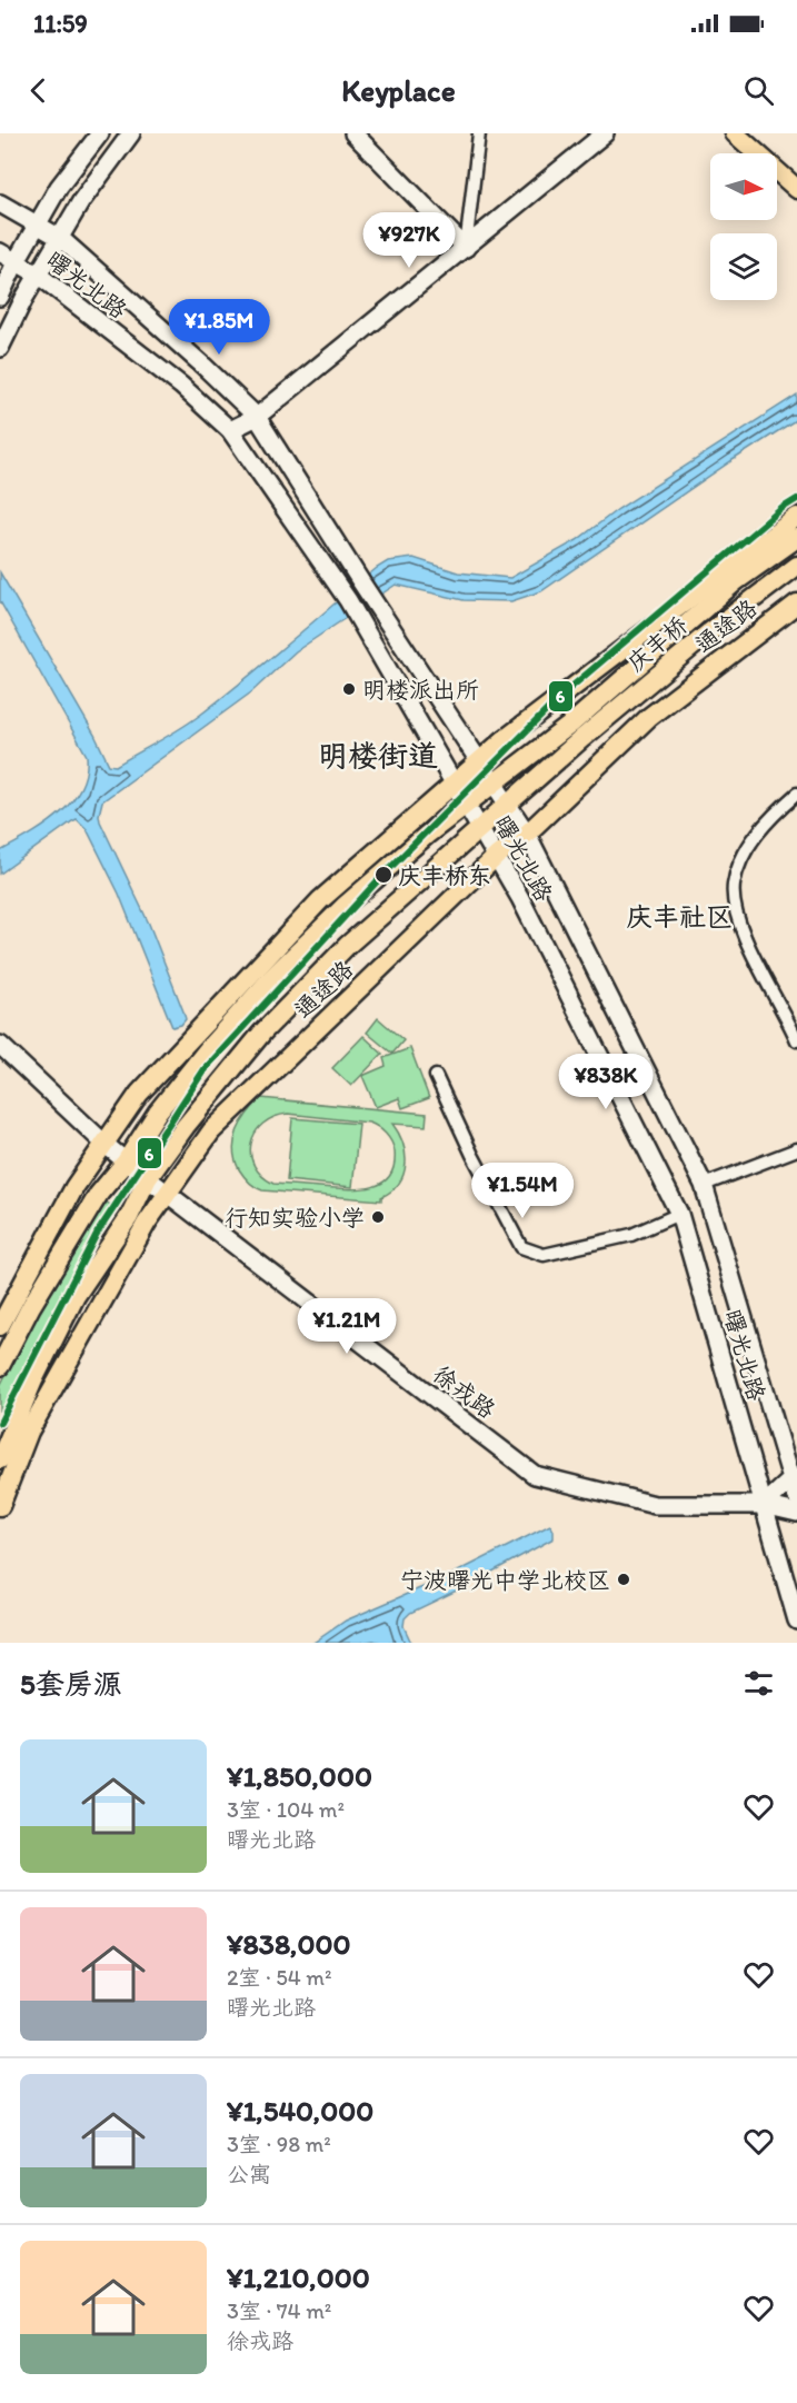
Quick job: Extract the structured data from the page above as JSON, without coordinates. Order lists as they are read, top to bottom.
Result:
{
  "streets": {
    "main road": [
      "曙光北路",
      "通途路",
      "庆丰桥",
      "徐戎路"
    ]
  },
  "crossings": [
    ["曙光北路", "通途路"],
    ["曙光北路", "徐戎路"],
    ["通途路", "庆丰桥"],
    ["通途路", "徐戎路"]
  ],
  "districts": ["明楼街道", "庆丰社区"],
  "places": [
    "明楼派出所",
    "庆丰桥东",
    "行知实验小学",
    "宁波曙光中学北校区"
  ],
  "lines": ["transit line 6"],
  "north": "right",
  "page": {
    "status": "11:59",
    "header": "Keyplace",
    "price": [
      "¥927K",
      "¥1.85M",
      "¥838K",
      "¥1.54M",
      "¥1.21M"
    ],
    "heading": "5套房源",
    "list": [
      {
        "name": "¥1,850,000",
        "note": "3室 · 104 m² · 曙光北路"
      },
      {
        "name": "¥838,000",
        "note": "2室 · 54 m² · 曙光北路"
      },
      {
        "name": "¥1,540,000",
        "note": "3室 · 98 m² · 公寓"
      },
      {
        "name": "¥1,210,000",
        "note": "3室 · 74 m² · 徐戎路"
      }
    ]
  }
}
